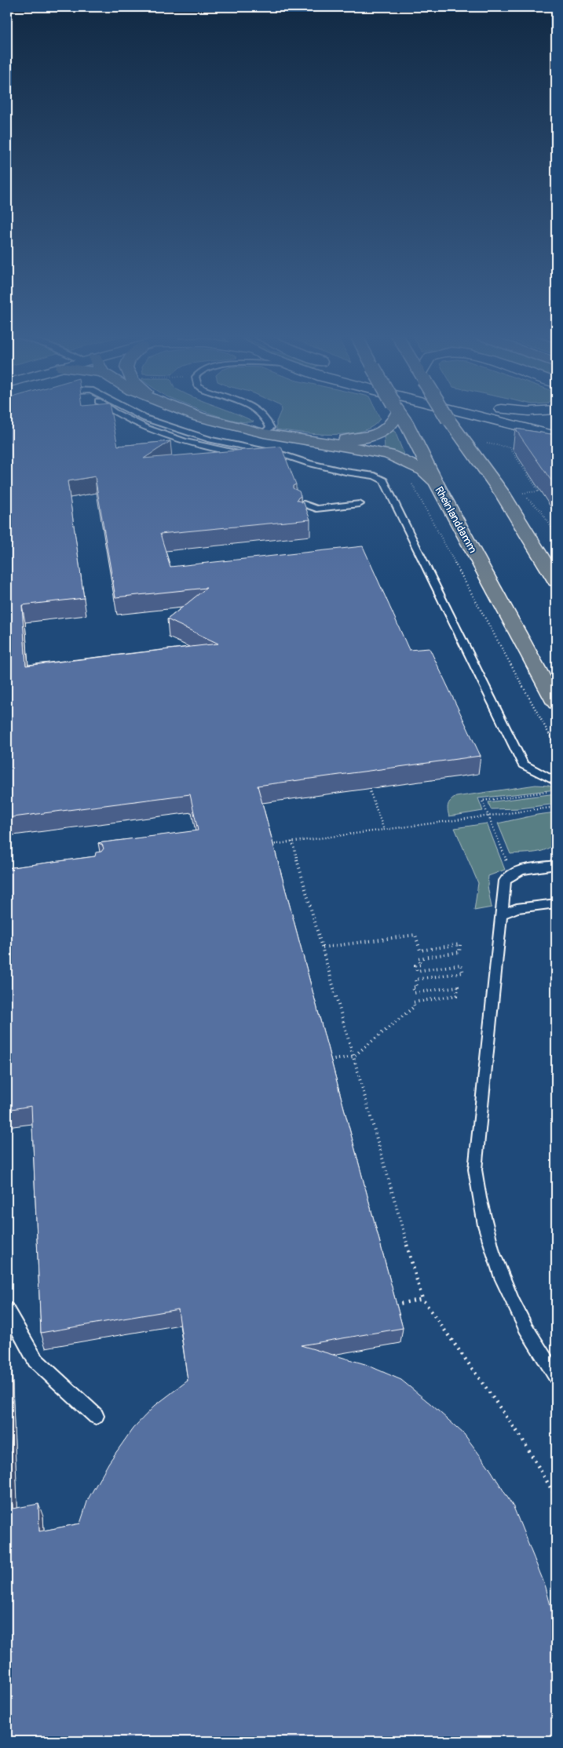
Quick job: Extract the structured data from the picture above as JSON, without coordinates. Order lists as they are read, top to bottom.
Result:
{
  "streets": {
    "main road": ["Rheinlanddamm"]
  }
}
